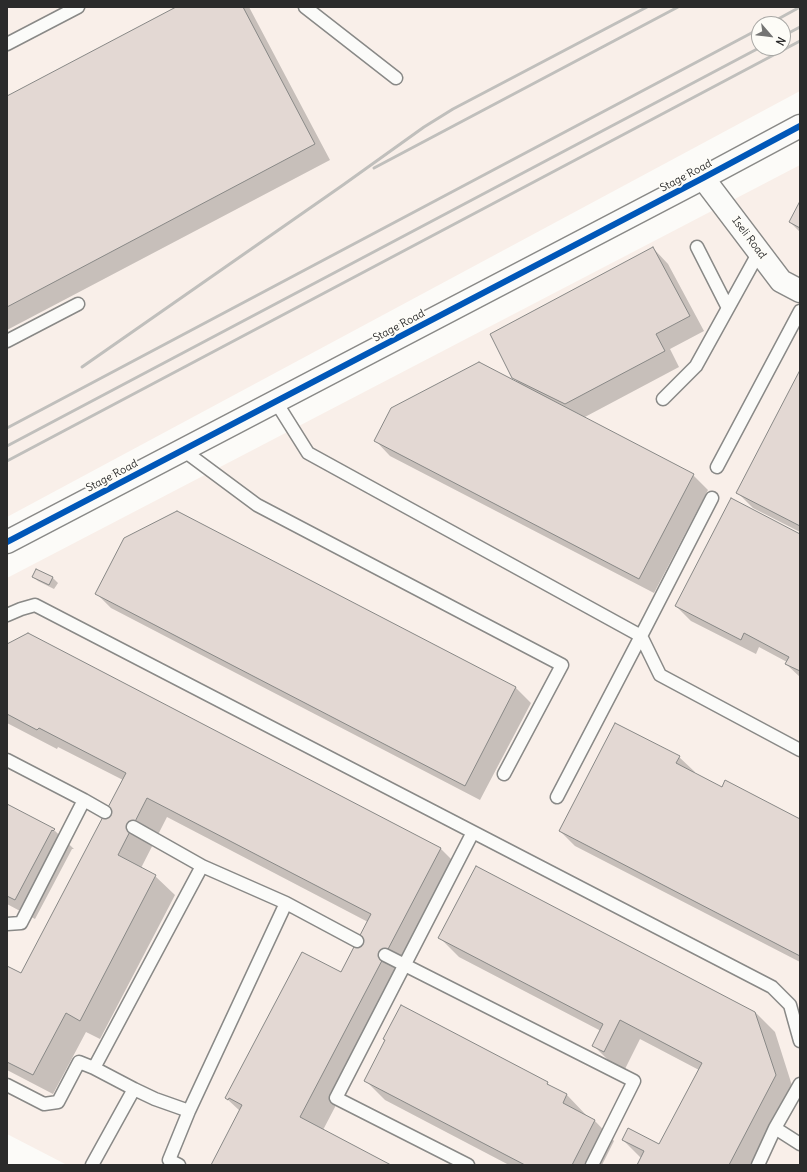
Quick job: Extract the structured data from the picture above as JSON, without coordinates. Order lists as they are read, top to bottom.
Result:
{
  "streets": {
    "street": ["Stage Road", "Iseli Road"]
  },
  "crossings": [
    ["Stage Road", "Iseli Road"]
  ],
  "north": "bottom right"
}
